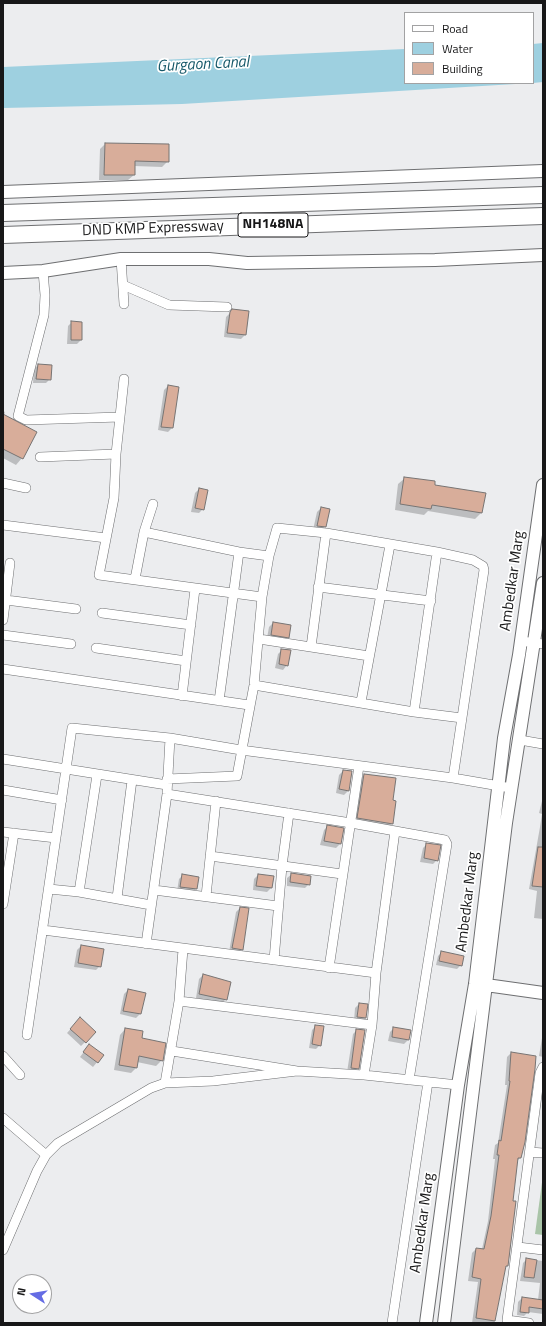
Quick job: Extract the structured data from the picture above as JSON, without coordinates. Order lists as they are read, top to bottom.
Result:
{
  "streets": {
    "highway": ["NH148NA", "DND KMP Expressway"],
    "street": ["Ambedkar Marg"]
  },
  "water": ["Gurgaon Canal"],
  "legend": ["Road", "Water", "Building"],
  "north": "left"
}
